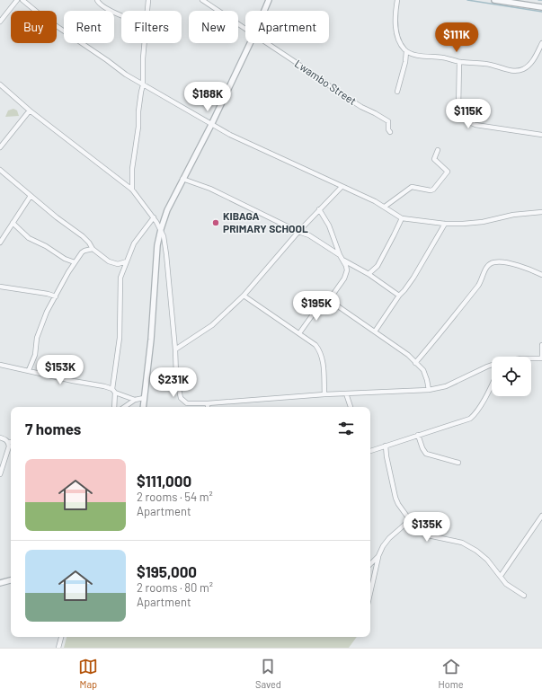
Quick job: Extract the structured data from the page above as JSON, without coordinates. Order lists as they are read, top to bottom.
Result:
{
  "streets": {
    "street": ["Lwambo Street"]
  },
  "places": ["KIBAGA PRIMARY SCHOOL"],
  "page": {
    "chip": [
      "Buy",
      "Rent",
      "Filters",
      "New",
      "Apartment"
    ],
    "price": [
      "$111K",
      "$188K",
      "$115K",
      "$195K",
      "$153K",
      "$231K",
      "$135K"
    ],
    "heading": "7 homes",
    "list": [
      {
        "name": "$111,000",
        "note": "2 rooms · 54 m² · Apartment"
      },
      {
        "name": "$195,000",
        "note": "2 rooms · 80 m² · Apartment"
      }
    ],
    "tabs": ["Map", "Saved", "Home"]
  }
}
